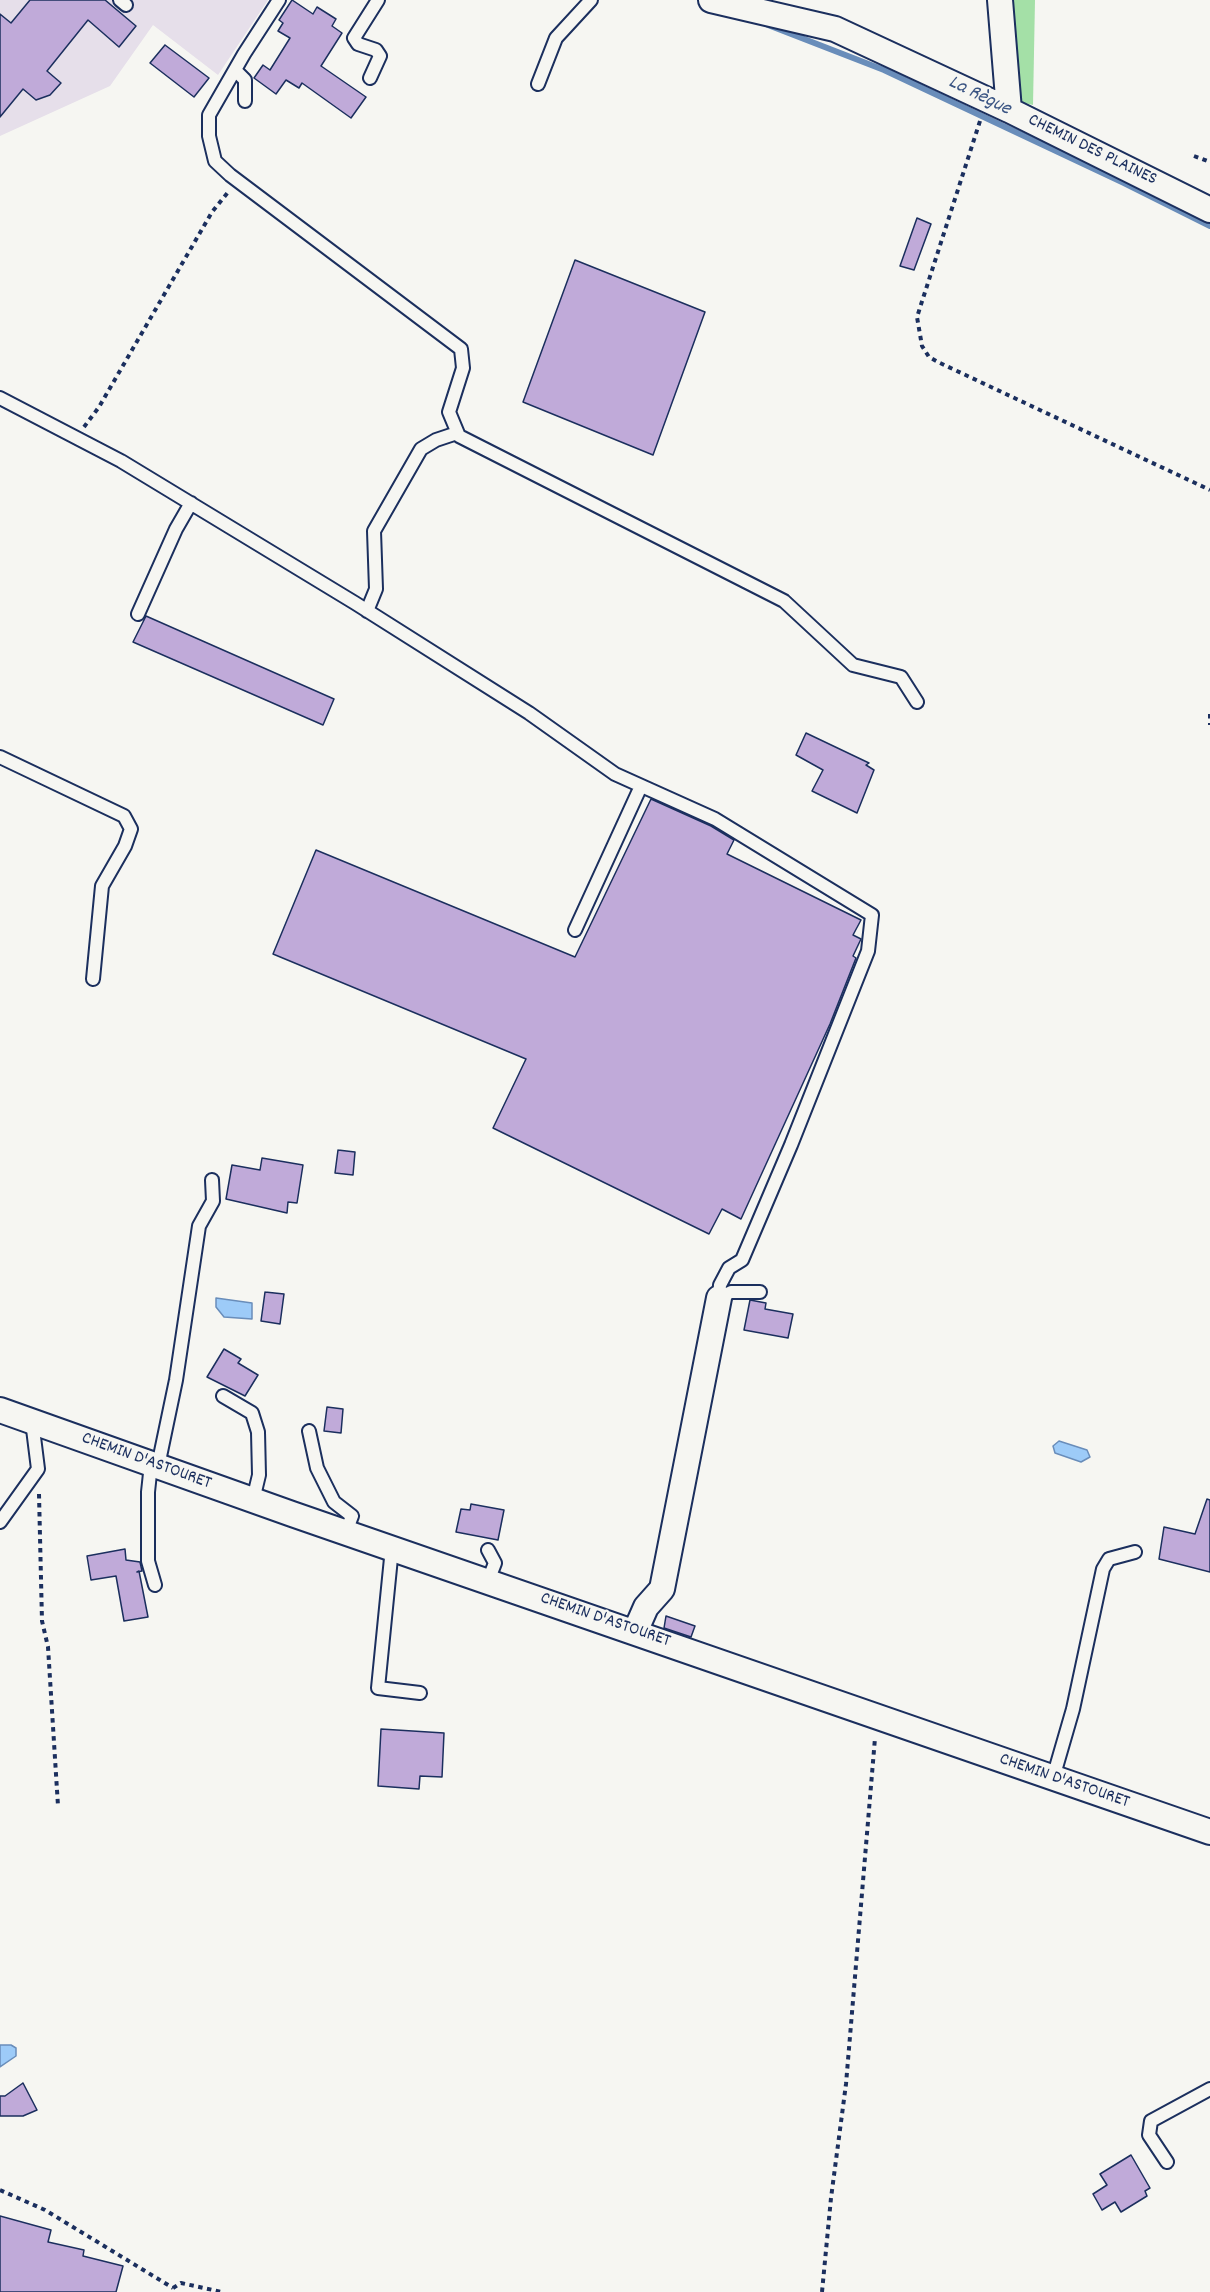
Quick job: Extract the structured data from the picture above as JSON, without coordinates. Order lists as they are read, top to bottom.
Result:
{
  "streets": {
    "street": ["CHEMIN DES PLAINES", "CHEMIN D'ASTOURET"]
  },
  "water": ["La Règue"]
}
